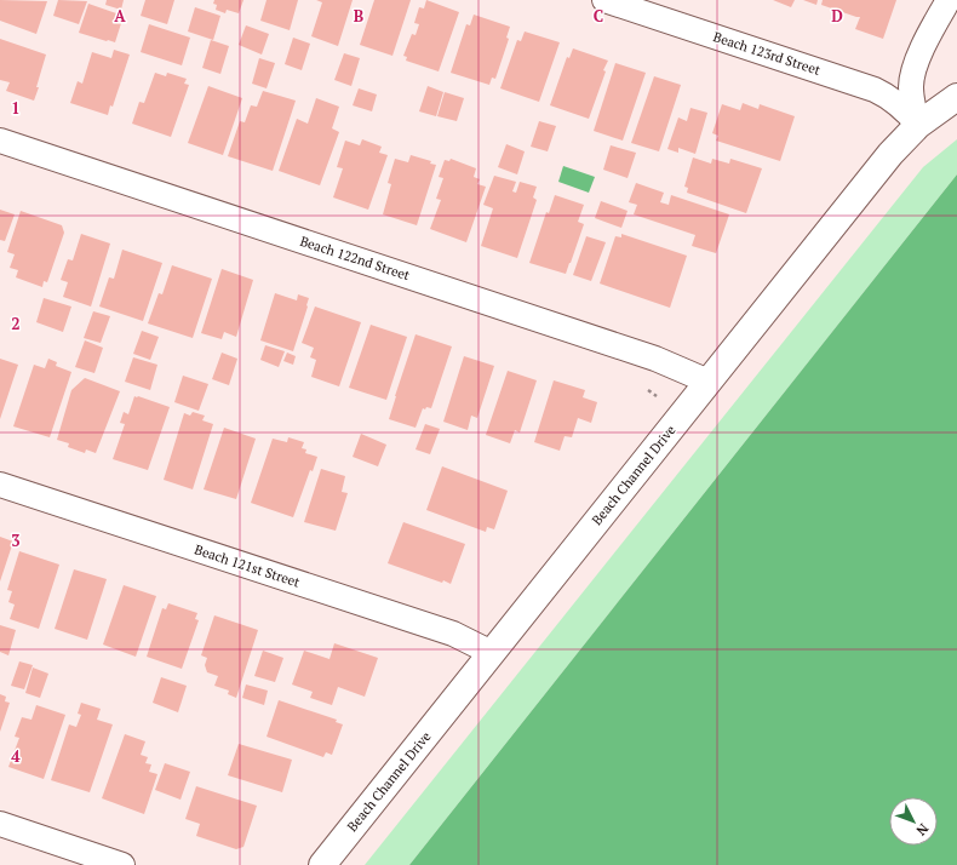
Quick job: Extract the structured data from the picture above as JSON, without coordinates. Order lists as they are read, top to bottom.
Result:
{
  "streets": {
    "main road": ["Beach Channel Drive"],
    "street": ["Beach 123rd Street", "Beach 122nd Street", "Beach 121st Street"]
  },
  "crossings": [
    ["Beach 123rd Street", "Beach Channel Drive"],
    ["Beach 122nd Street", "Beach Channel Drive"],
    ["Beach Channel Drive", "Beach 121st Street"]
  ],
  "north": "bottom right",
  "grid": {
    "columns": [
      "A",
      "B",
      "C",
      "D"
    ],
    "rows": [
      "1",
      "2",
      "3",
      "4"
    ]
  }
}
